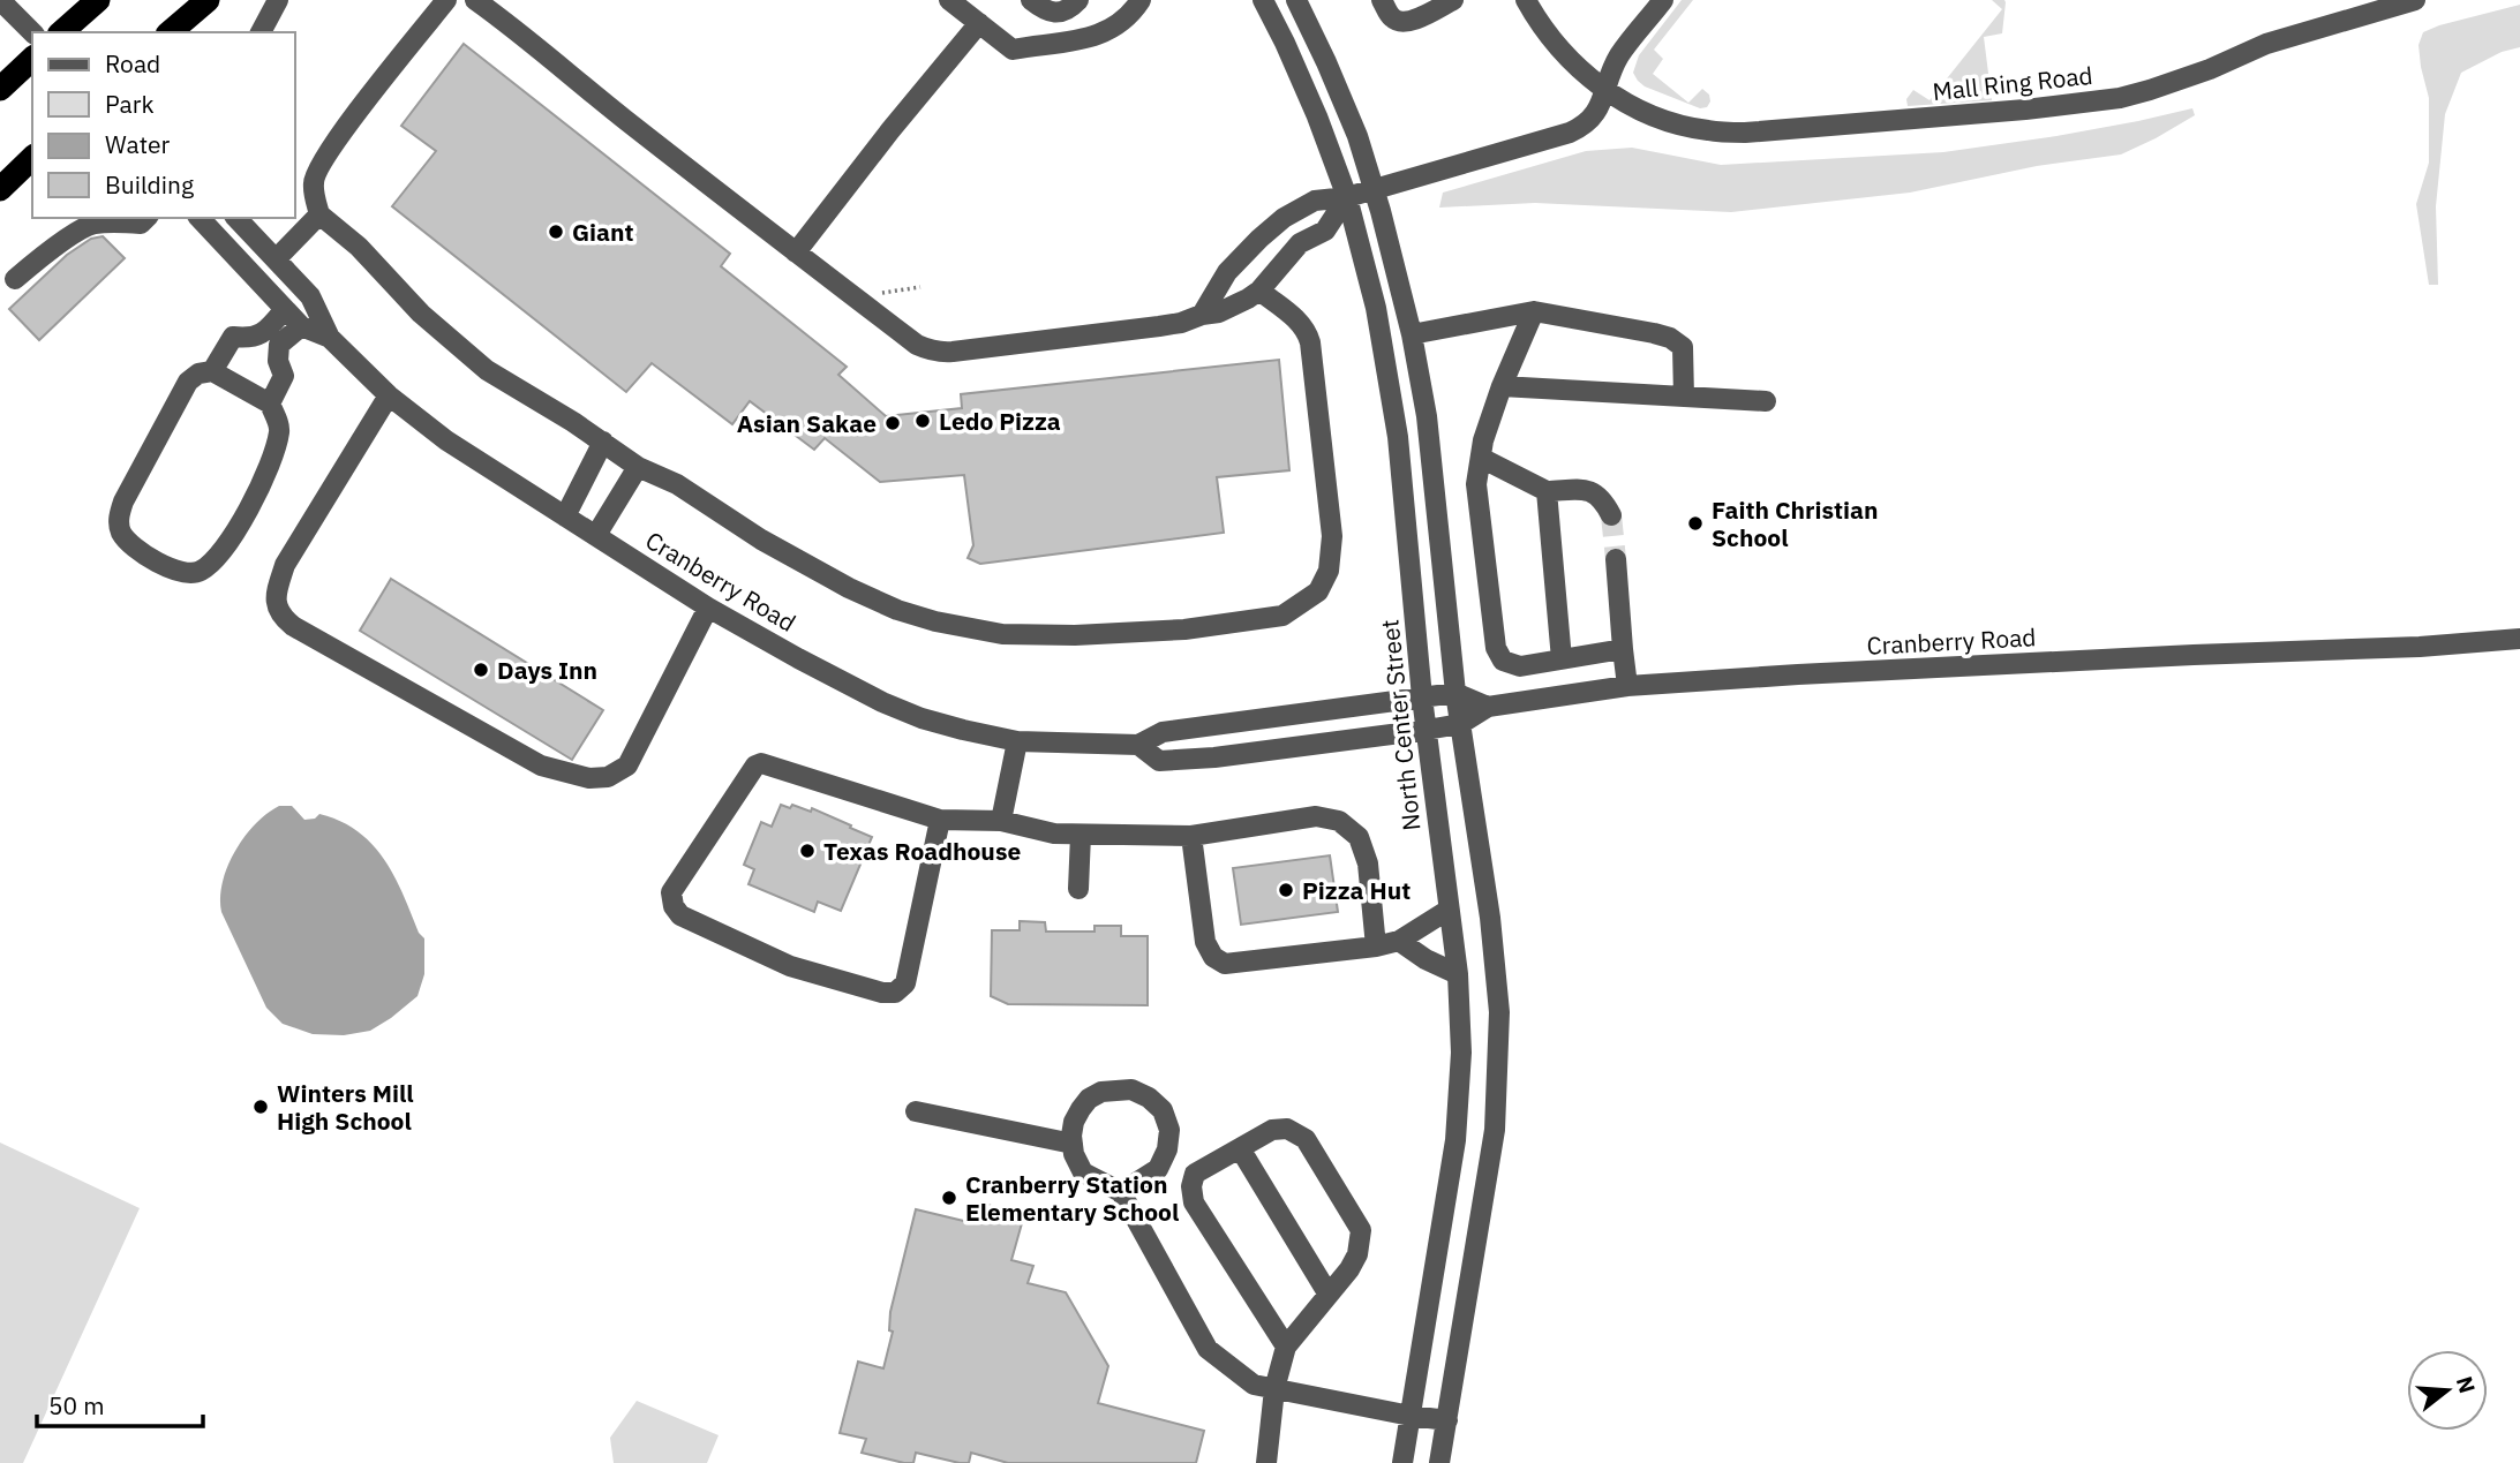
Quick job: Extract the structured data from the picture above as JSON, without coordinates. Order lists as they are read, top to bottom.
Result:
{
  "streets": {
    "street": ["Mall Ring Road", "Cranberry Road", "North Center Street"]
  },
  "crossings": [
    ["Cranberry Road", "North Center Street"]
  ],
  "places": [
    "Giant",
    "Ledo Pizza",
    "Asian Sakae",
    "Faith Christian School",
    "Days Inn",
    "Texas Roadhouse",
    "Pizza Hut",
    "Winters Mill High School",
    "Cranberry Station Elementary School"
  ],
  "legend": [
    "Road",
    "Park",
    "Water",
    "Building"
  ],
  "scale_bar": "50 m",
  "north": "right"
}
